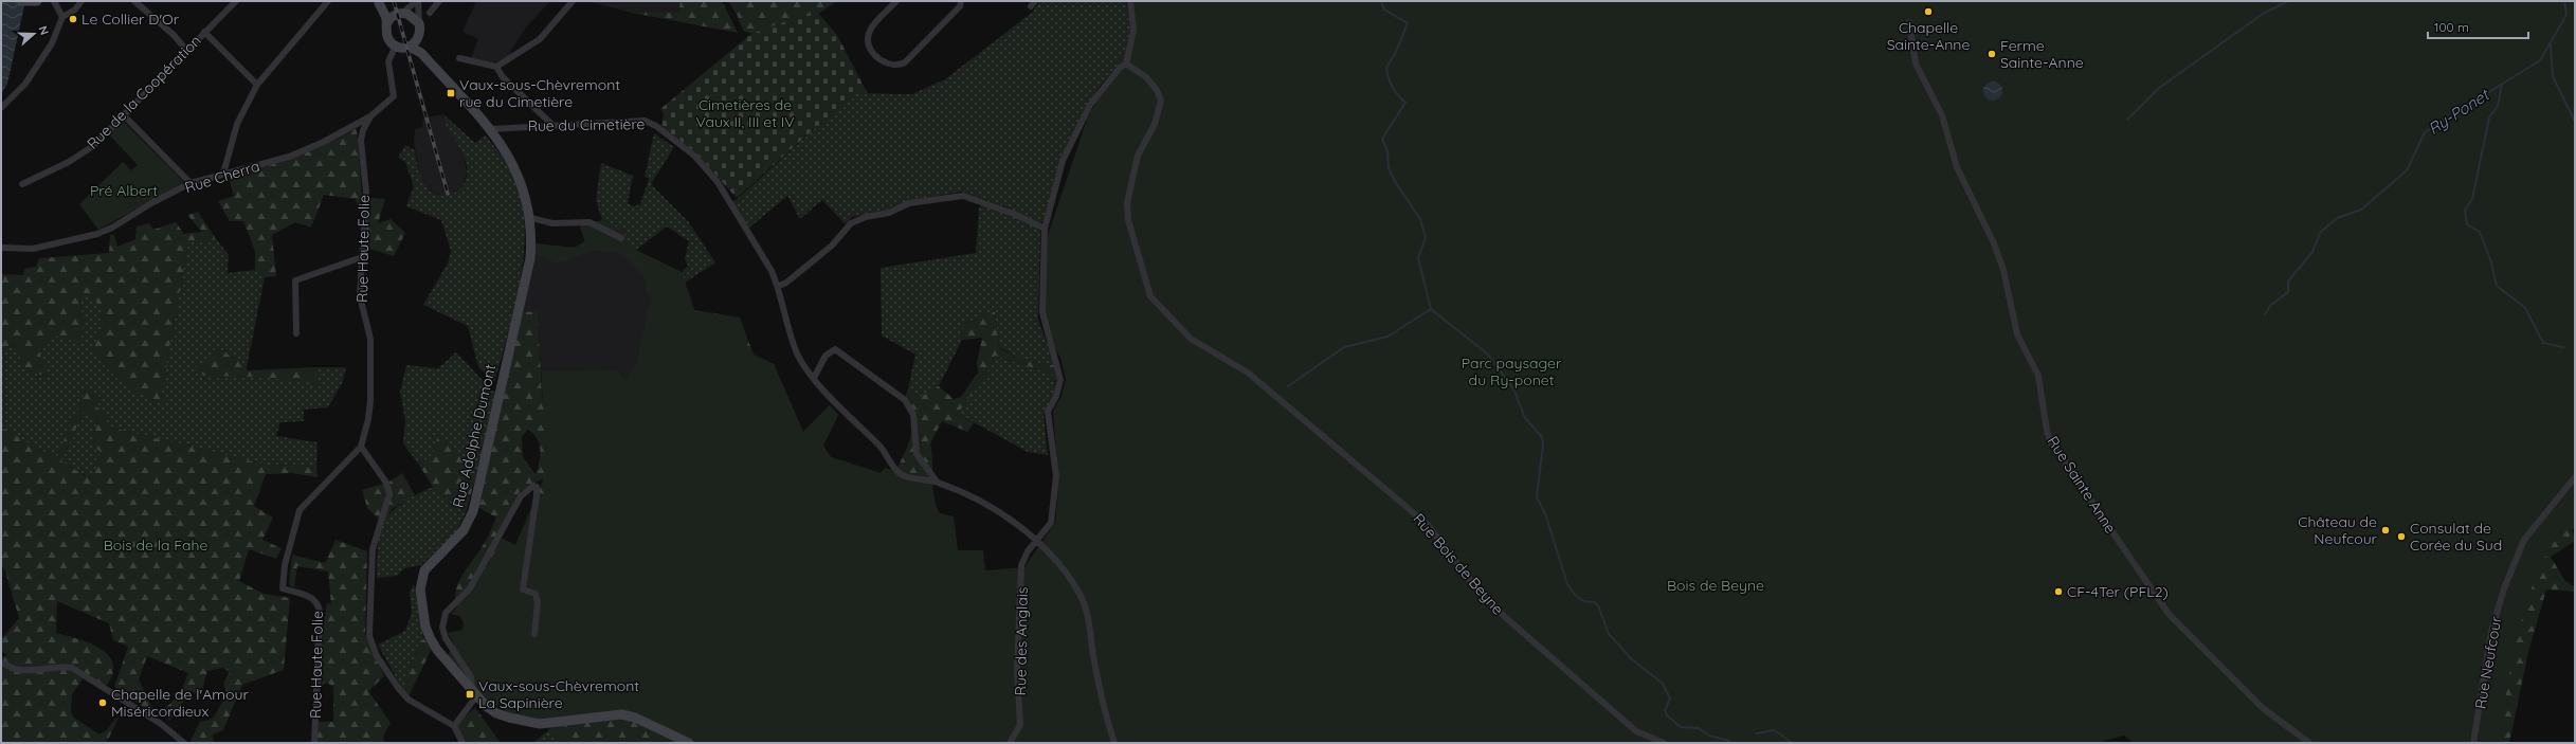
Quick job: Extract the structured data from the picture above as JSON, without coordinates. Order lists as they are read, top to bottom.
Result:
{
  "streets": {
    "main road": ["Rue Adolphe Dumont"],
    "street": [
      "Rue de la Coopération",
      "Rue du Cimetière",
      "Rue Cherra",
      "Rue Haute Folie",
      "Rue Sainte Anne",
      "Rue Bois de Beyne",
      "Rue des Anglais",
      "Rue Neufcour"
    ]
  },
  "crossings": [
    ["Rue du Cimetière", "Rue Adolphe Dumont"],
    ["Rue Cherra", "Rue Haute Folie"],
    ["Rue Bois de Beyne", "Rue des Anglais"]
  ],
  "water": ["Ry-Ponet"],
  "parks": [
    "Cimetières de Vaux II, III et IV",
    "Pré Albert",
    "Parc paysager du Ry-ponet",
    "Bois de la Fahe",
    "Bois de Beyne"
  ],
  "places": {
    "other": [
      "Chapelle Sainte-Anne",
      "Le Collier D'Or",
      "Ferme Sainte-Anne",
      "Château de Neufcour",
      "Consulat de Corée du Sud",
      "CF-4Ter (PFL2)",
      "Chapelle de l'Amour Miséricordieux"
    ],
    "transit": ["Vaux-sous-Chèvremont rue du Cimetière", "Vaux-sous-Chèvremont La Sapinière"]
  },
  "scale_bar": "100 m",
  "north": "right"
}
